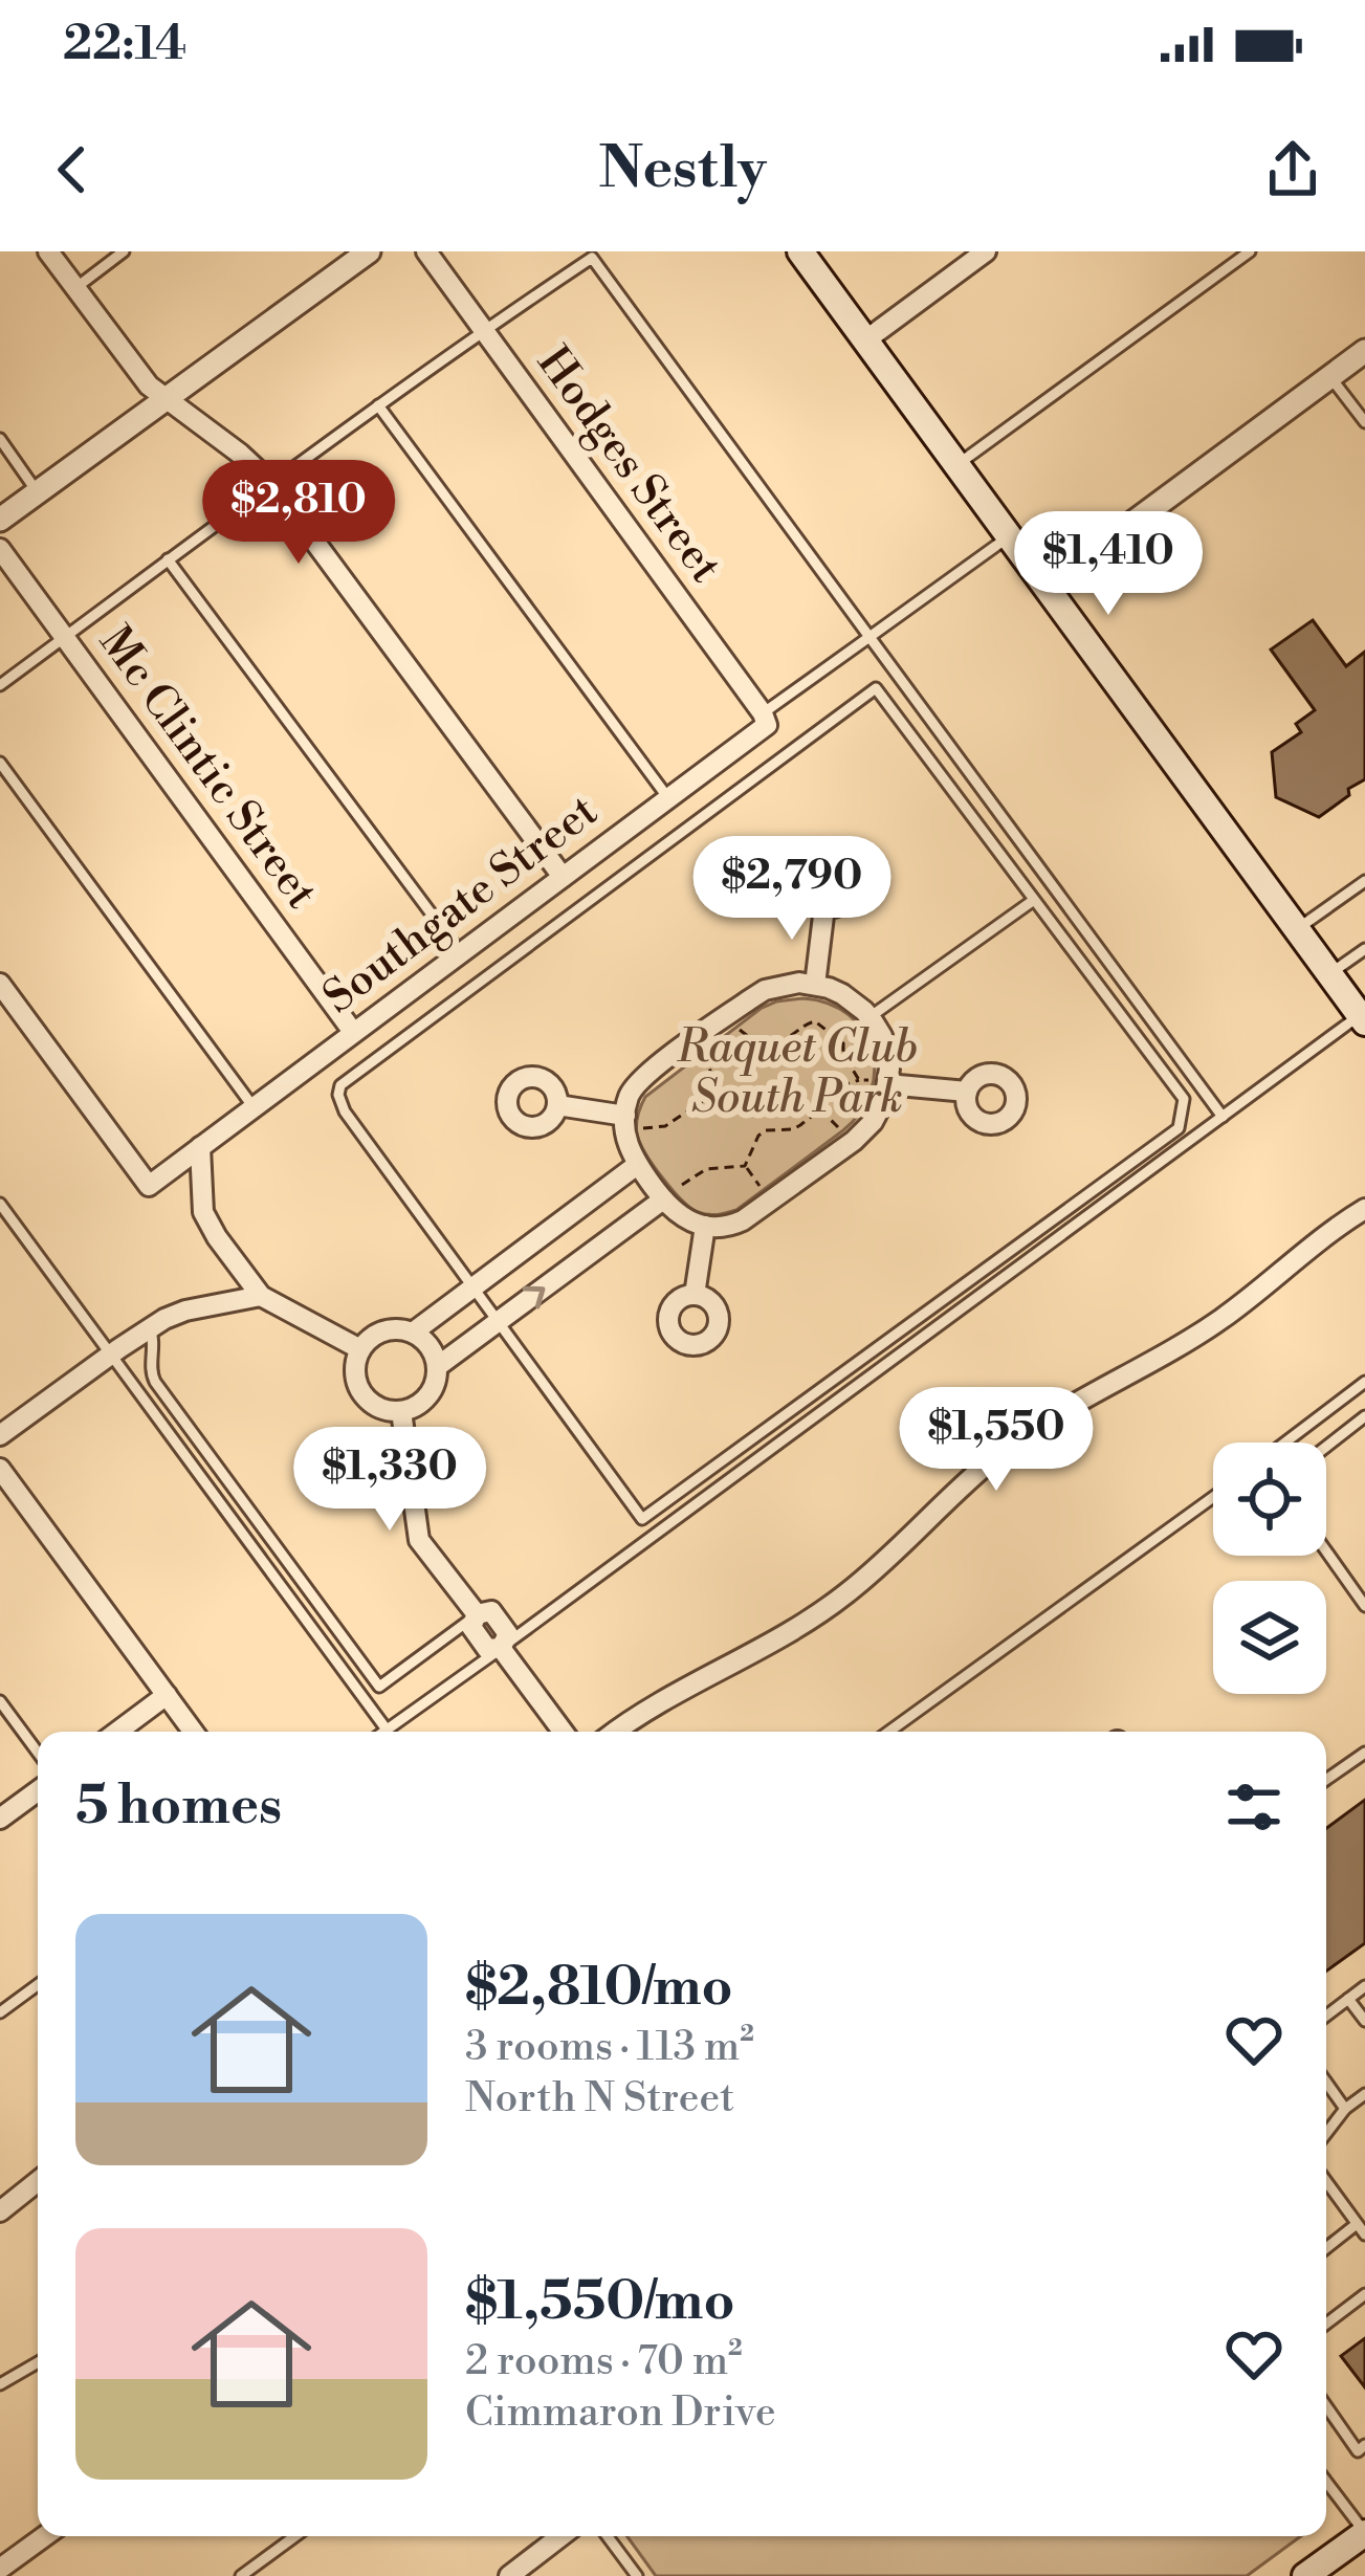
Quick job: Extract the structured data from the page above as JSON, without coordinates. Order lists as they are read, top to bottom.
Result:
{
  "streets": {
    "street": ["Hodges Street", "Mc Clintic Street", "Southgate Street"]
  },
  "crossings": [
    ["Hodges Street", "Southgate Street"],
    ["Mc Clintic Street", "Southgate Street"]
  ],
  "parks": ["Raquet Club South Park"],
  "page": {
    "status": "22:14",
    "header": "Nestly",
    "price": [
      "$2,810",
      "$1,410",
      "$2,790",
      "$1,550",
      "$1,330"
    ],
    "heading": "5 homes",
    "list": [
      {
        "name": "$2,810/mo",
        "note": "3 rooms · 113 m² · North N Street"
      },
      {
        "name": "$1,550/mo",
        "note": "2 rooms · 70 m² · Cimmaron Drive"
      }
    ]
  }
}
